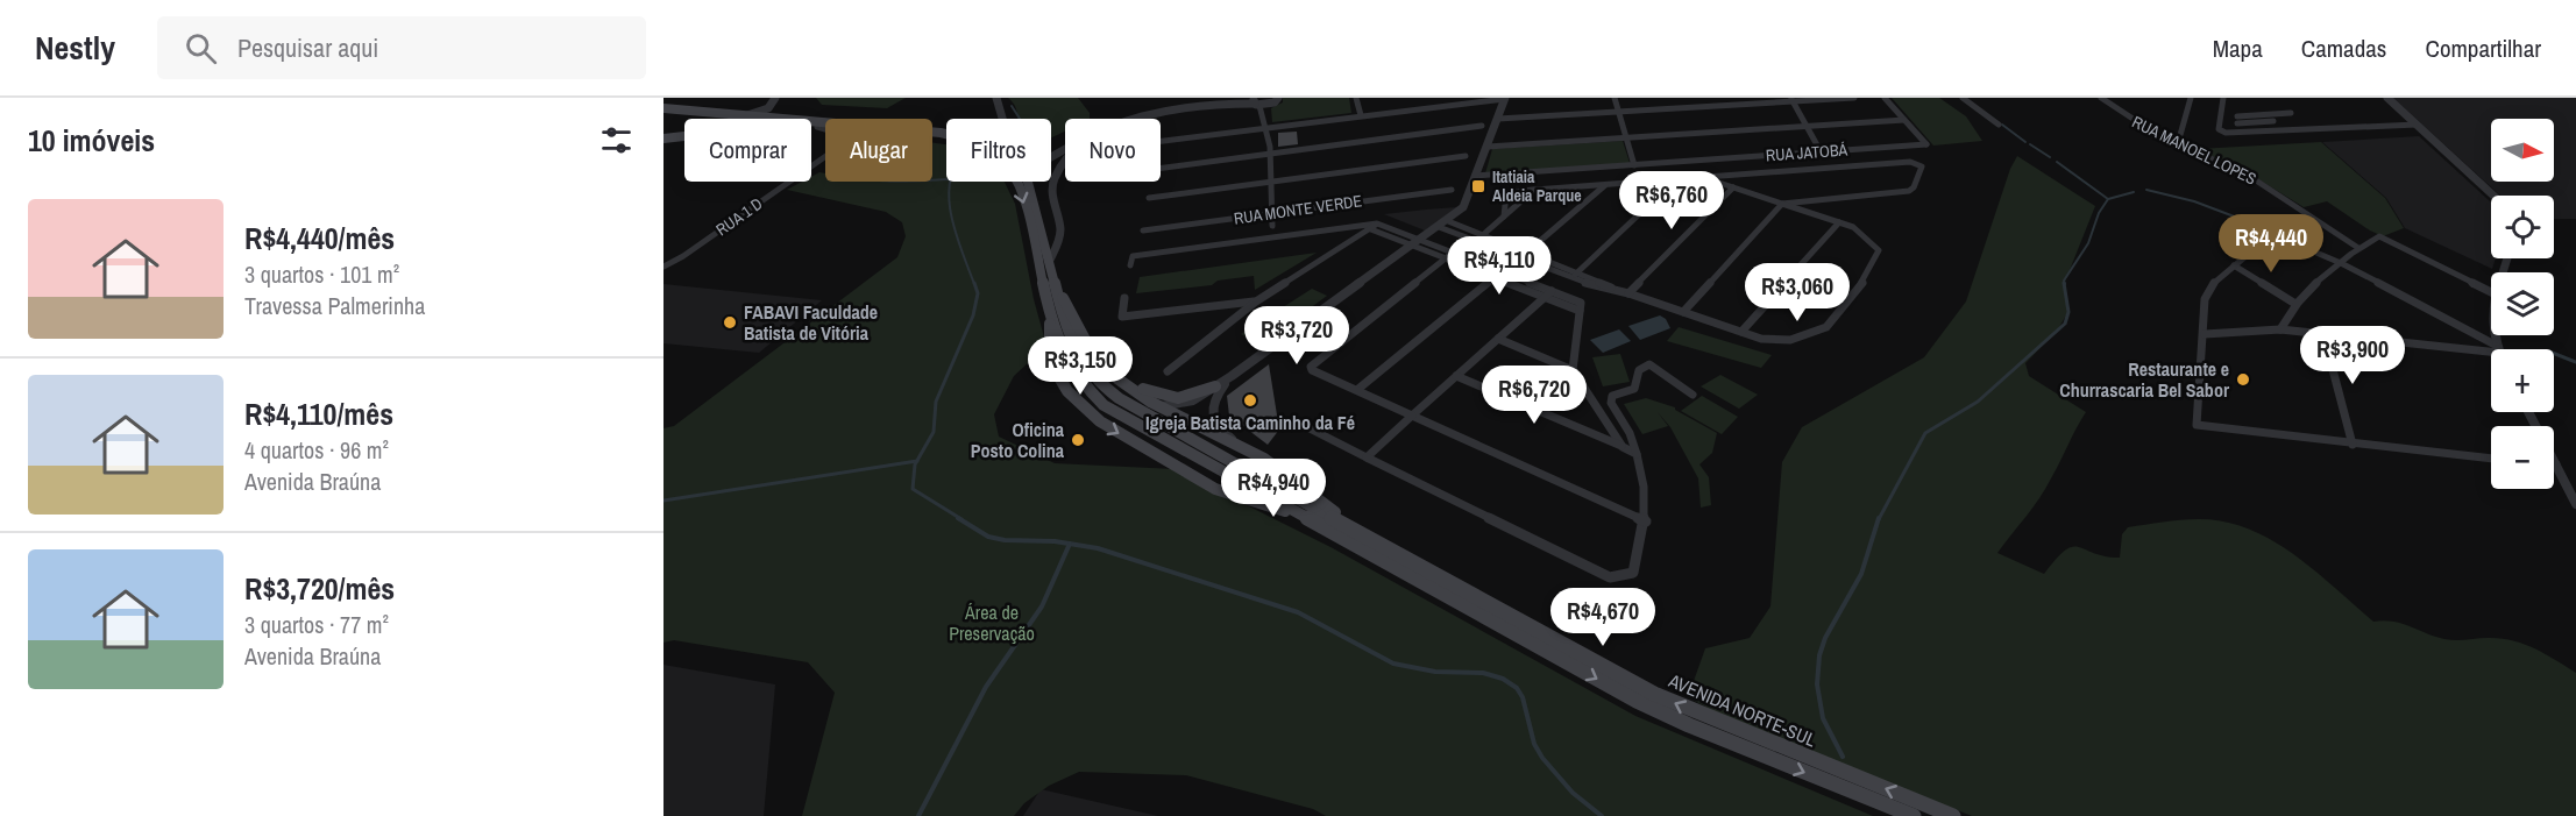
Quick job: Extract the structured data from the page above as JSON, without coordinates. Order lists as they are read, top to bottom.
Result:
{
  "streets": {
    "main road": ["AVENIDA NORTE-SUL"],
    "street": [
      "RUA MANOEL LOPES",
      "RUA JATOBÁ",
      "RUA MONTE VERDE",
      "RUA 1 D"
    ]
  },
  "parks": ["Área de Preservação"],
  "places": {
    "transit": ["Itatiaia Aldeia Parque"],
    "other": [
      "FABAVI Faculdade Batista de Vitória",
      "Restaurante e Churrascaria Bel Sabor",
      "Igreja Batista Caminho da Fé",
      "Oficina Posto Colina"
    ]
  },
  "north": "right",
  "page": {
    "header": "Nestly",
    "search": "Pesquisar aqui",
    "nav": ["Mapa", "Camadas", "Compartilhar"],
    "heading": "10 imóveis",
    "map_buttons": ["+", "−"],
    "chip": [
      "Comprar",
      "Alugar",
      "Filtros",
      "Novo"
    ],
    "price": [
      "R$6,760",
      "R$4,440",
      "R$4,110",
      "R$3,060",
      "R$3,720",
      "R$3,900",
      "R$3,150",
      "R$6,720",
      "R$4,940",
      "R$4,670"
    ],
    "list": [
      {
        "name": "R$4,440/mês",
        "note": "3 quartos · 101 m² · Travessa Palmerinha"
      },
      {
        "name": "R$4,110/mês",
        "note": "4 quartos · 96 m² · Avenida Braúna"
      },
      {
        "name": "R$3,720/mês",
        "note": "3 quartos · 77 m² · Avenida Braúna"
      }
    ]
  }
}
